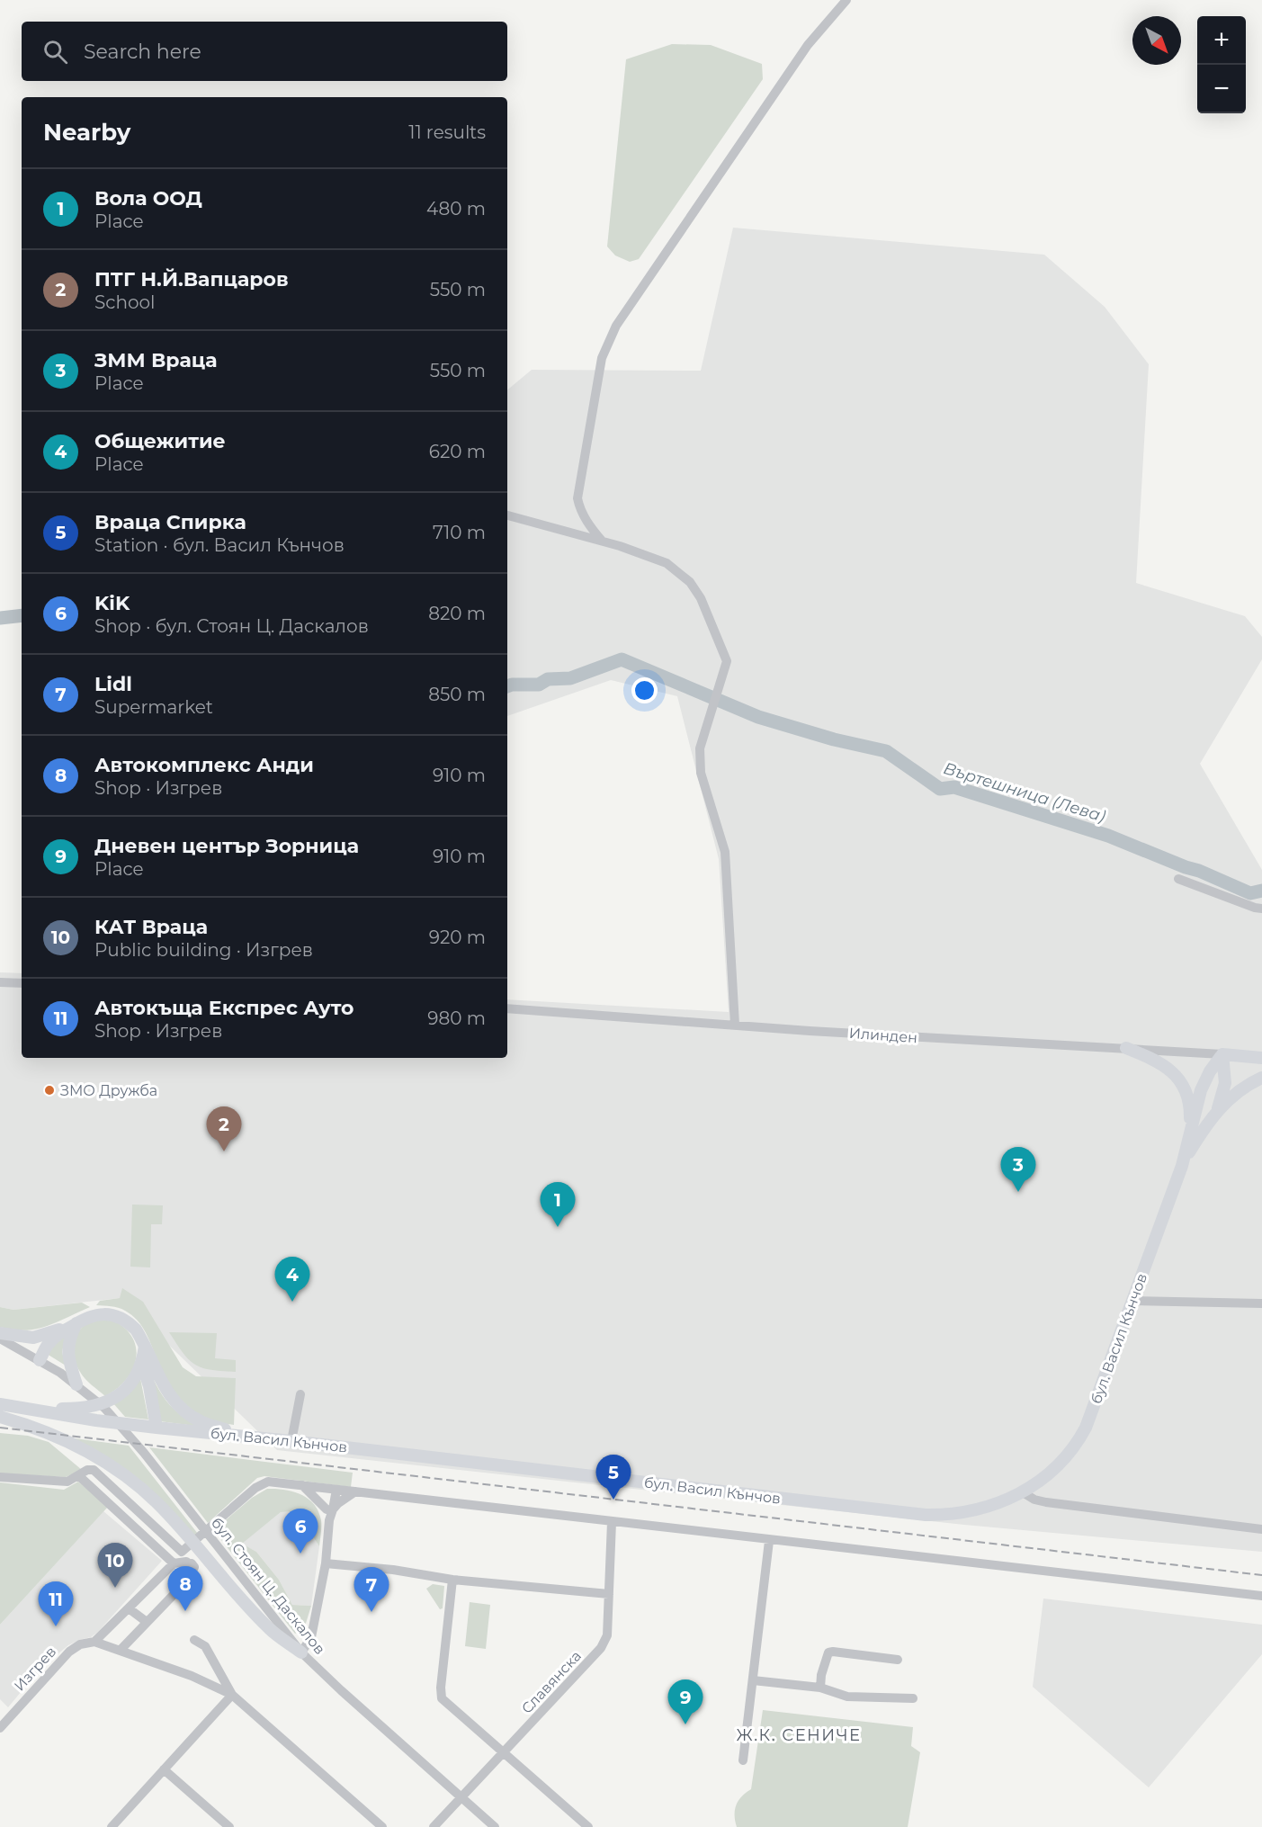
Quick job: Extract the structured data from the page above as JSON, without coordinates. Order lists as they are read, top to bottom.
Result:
{
  "streets": {
    "main road": ["Илинден", "бул. Васил Кънчов"],
    "street": ["бул. Стоян Ц. Даскалов", "Изгрев", "Славянска"]
  },
  "crossings": [
    ["Илинден", "бул. Васил Кънчов"],
    ["бул. Стоян Ц. Даскалов", "Славянска"]
  ],
  "districts": ["Ж.К. СЕНИЧЕ"],
  "water": ["Въртешница (Лева)"],
  "places": ["ЗМО Дружба"],
  "north": "bottom right",
  "page": {
    "map_buttons": ["+", "−"],
    "search": "Search here",
    "heading": ["Nearby", "11 results"],
    "list": [
      {
        "mark": "1",
        "name": "Вола ООД",
        "note": "Place",
        "value": "480 m"
      },
      {
        "mark": "2",
        "name": "ПТГ Н.Й.Вапцаров",
        "note": "School",
        "value": "550 m"
      },
      {
        "mark": "3",
        "name": "ЗММ Враца",
        "note": "Place",
        "value": "550 m"
      },
      {
        "mark": "4",
        "name": "Общежитие",
        "note": "Place",
        "value": "620 m"
      },
      {
        "mark": "5",
        "name": "Враца Спирка",
        "note": "Station · бул. Васил Кънчов",
        "value": "710 m"
      },
      {
        "mark": "6",
        "name": "KiK",
        "note": "Shop · бул. Стоян Ц. Даскалов",
        "value": "820 m"
      },
      {
        "mark": "7",
        "name": "Lidl",
        "note": "Supermarket",
        "value": "850 m"
      },
      {
        "mark": "8",
        "name": "Автокомплекс Анди",
        "note": "Shop · Изгрев",
        "value": "910 m"
      },
      {
        "mark": "9",
        "name": "Дневен център Зорница",
        "note": "Place",
        "value": "910 m"
      },
      {
        "mark": "10",
        "name": "КАТ Враца",
        "note": "Public building · Изгрев",
        "value": "920 m"
      },
      {
        "mark": "11",
        "name": "Автокъща Експрес Ауто",
        "note": "Shop · Изгрев",
        "value": "980 m"
      }
    ],
    "pins": [
      "2",
      "3",
      "1",
      "4",
      "5",
      "6",
      "10",
      "8",
      "7",
      "11",
      "9"
    ]
  }
}
